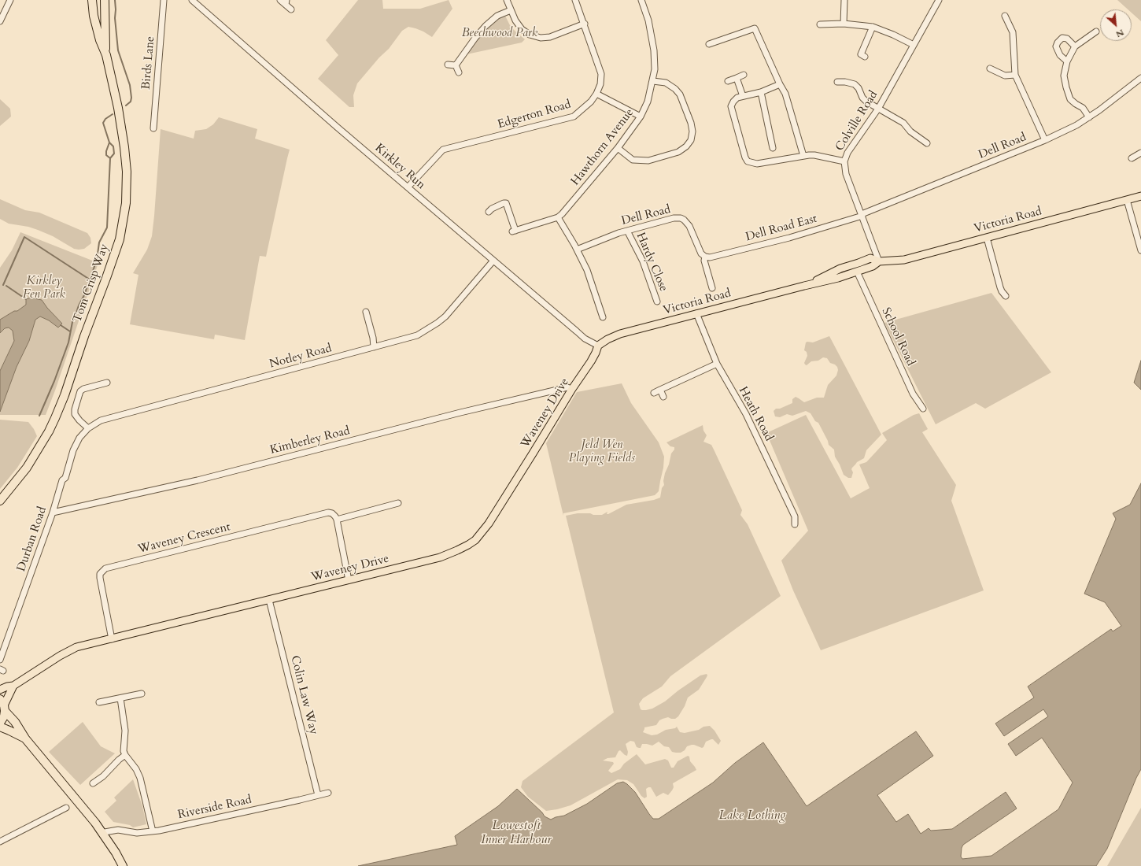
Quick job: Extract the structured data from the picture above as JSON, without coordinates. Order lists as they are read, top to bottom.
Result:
{
  "streets": {
    "highway": ["Tom Crisp Way"],
    "main road": ["Victoria Road", "Waveney Drive"],
    "street": [
      "Birds Lane",
      "Edgerton Road",
      "Colville Road",
      "Dell Road",
      "Hawthorn Avenue",
      "Kirkley Run",
      "Dell Road East",
      "Hardy Close",
      "School Road",
      "Notley Road",
      "Heath Road",
      "Kimberley Road",
      "Waveney Crescent",
      "Durban Road",
      "Colin Law Way",
      "Riverside Road"
    ]
  },
  "crossings": [
    ["Edgerton Road", "Kirkley Run"],
    ["Colville Road", "Dell Road"],
    ["Colville Road", "Victoria Road"],
    ["Colville Road", "Dell Road East"],
    ["Dell Road", "Dell Road East"],
    ["Dell Road", "Hardy Close"],
    ["Kirkley Run", "Victoria Road"],
    ["Kirkley Run", "Notley Road"],
    ["Kirkley Run", "Waveney Drive"],
    ["Victoria Road", "School Road"],
    ["Victoria Road", "Waveney Drive"],
    ["Victoria Road", "Heath Road"],
    ["Notley Road", "Durban Road"],
    ["Waveney Drive", "Kimberley Road"],
    ["Waveney Drive", "Waveney Crescent"],
    ["Waveney Drive", "Colin Law Way"],
    ["Kimberley Road", "Durban Road"],
    ["Colin Law Way", "Riverside Road"]
  ],
  "water": ["Lake Lothing", "Lowestoft Inner Harbour"],
  "parks": ["Beechwood Park", "Kirkley Fen Park", "Jeld Wen Playing Fields"],
  "north": "bottom right"
}
